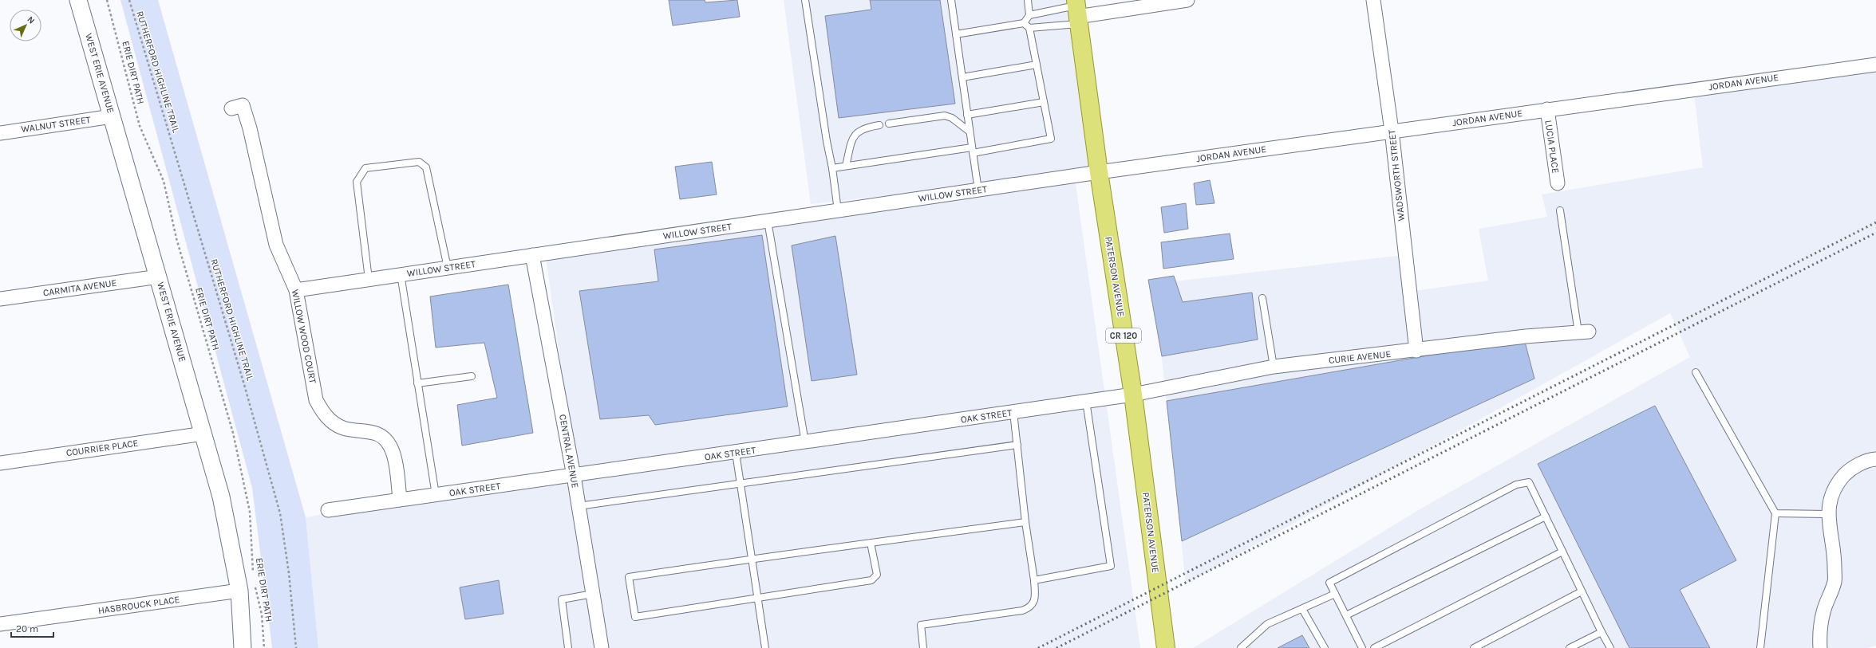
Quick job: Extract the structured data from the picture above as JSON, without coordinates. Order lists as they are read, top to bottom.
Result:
{
  "streets": {
    "main road": ["PATERSON AVENUE", "CR 120"],
    "street": [
      "WEST ERIE AVENUE",
      "JORDAN AVENUE",
      "WALNUT STREET",
      "LUCIA PLACE",
      "WADSWORTH STREET",
      "WILLOW STREET",
      "CARMITA AVENUE",
      "WILLOW WOOD COURT",
      "CURIE AVENUE",
      "OAK STREET",
      "COURRIER PLACE",
      "CENTRAL AVENUE",
      "HASBROUCK PLACE"
    ],
    "path": ["RUTHERFORD HIGHLINE TRAIL", "ERIE DIRT PATH"]
  },
  "crossings": [
    ["WEST ERIE AVENUE", "WALNUT STREET"],
    ["WEST ERIE AVENUE", "CARMITA AVENUE"],
    ["WEST ERIE AVENUE", "COURRIER PLACE"],
    ["WEST ERIE AVENUE", "HASBROUCK PLACE"],
    ["JORDAN AVENUE", "LUCIA PLACE"],
    ["JORDAN AVENUE", "WADSWORTH STREET"],
    ["JORDAN AVENUE", "WILLOW STREET"],
    ["JORDAN AVENUE", "PATERSON AVENUE"],
    ["WADSWORTH STREET", "CURIE AVENUE"],
    ["WILLOW STREET", "PATERSON AVENUE"],
    ["WILLOW STREET", "WILLOW WOOD COURT"],
    ["WILLOW STREET", "CENTRAL AVENUE"],
    ["PATERSON AVENUE", "CURIE AVENUE"],
    ["PATERSON AVENUE", "OAK STREET"],
    ["WILLOW WOOD COURT", "OAK STREET"],
    ["CURIE AVENUE", "OAK STREET"],
    ["OAK STREET", "CENTRAL AVENUE"]
  ],
  "scale_bar": "20 m",
  "north": "top right"
}
